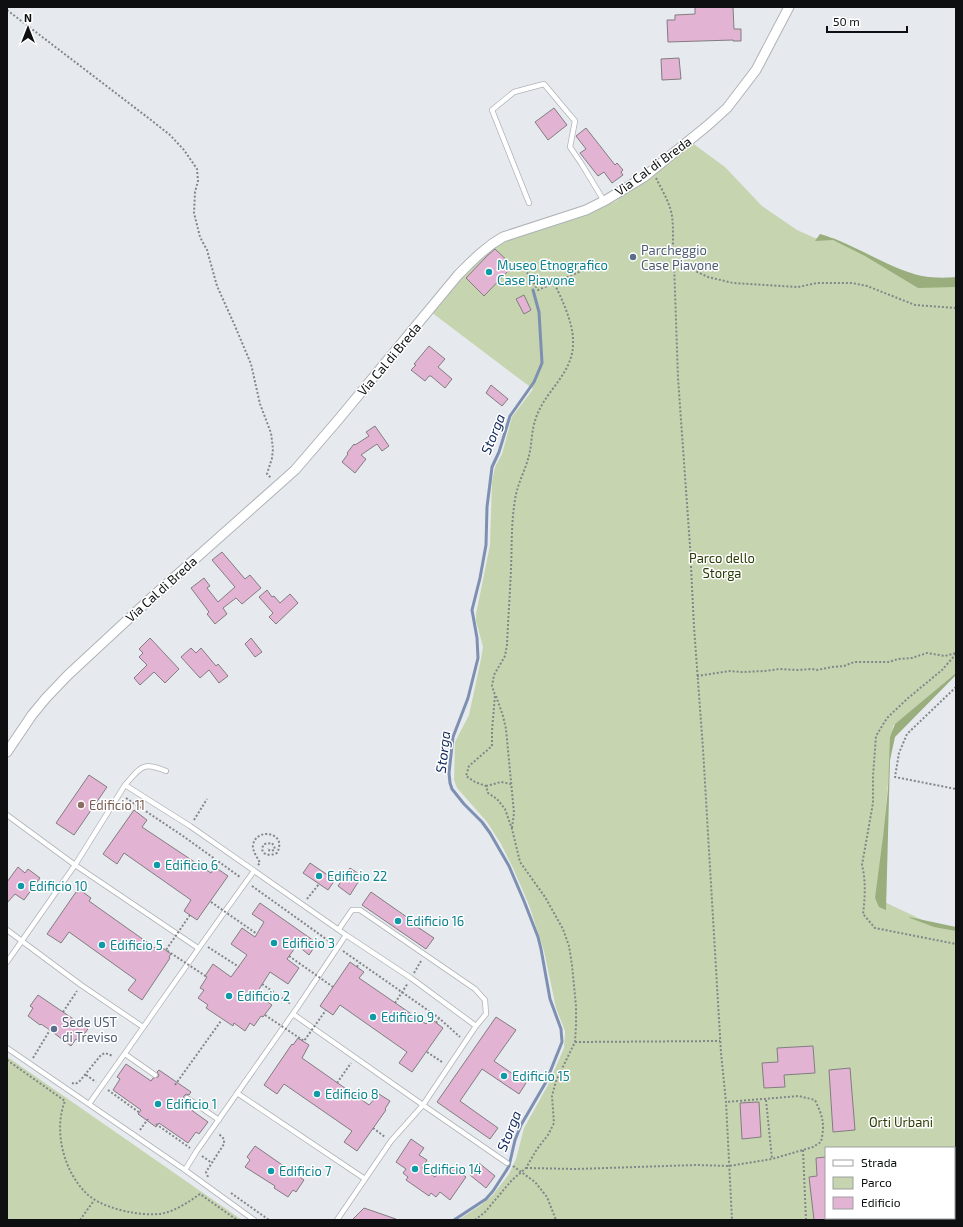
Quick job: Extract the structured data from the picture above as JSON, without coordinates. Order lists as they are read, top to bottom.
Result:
{
  "streets": {
    "street": ["Via Cal di Breda"]
  },
  "water": ["Storga"],
  "parks": ["Parco dello Storga", "Orti Urbani"],
  "places": [
    "Parcheggio Case Piavone",
    "Museo Etnografico Case Piavone",
    "Edificio 11",
    "Edificio 6",
    "Edificio 22",
    "Edificio 10",
    "Edificio 16",
    "Edificio 3",
    "Edificio 5",
    "Edificio 2",
    "Edificio 9",
    "Sede UST di Treviso",
    "Edificio 15",
    "Edificio 8",
    "Edificio 1",
    "Edificio 14",
    "Edificio 7"
  ],
  "legend": ["Strada", "Parco", "Edificio"],
  "scale_bar": "50 m",
  "north": "top"
}
